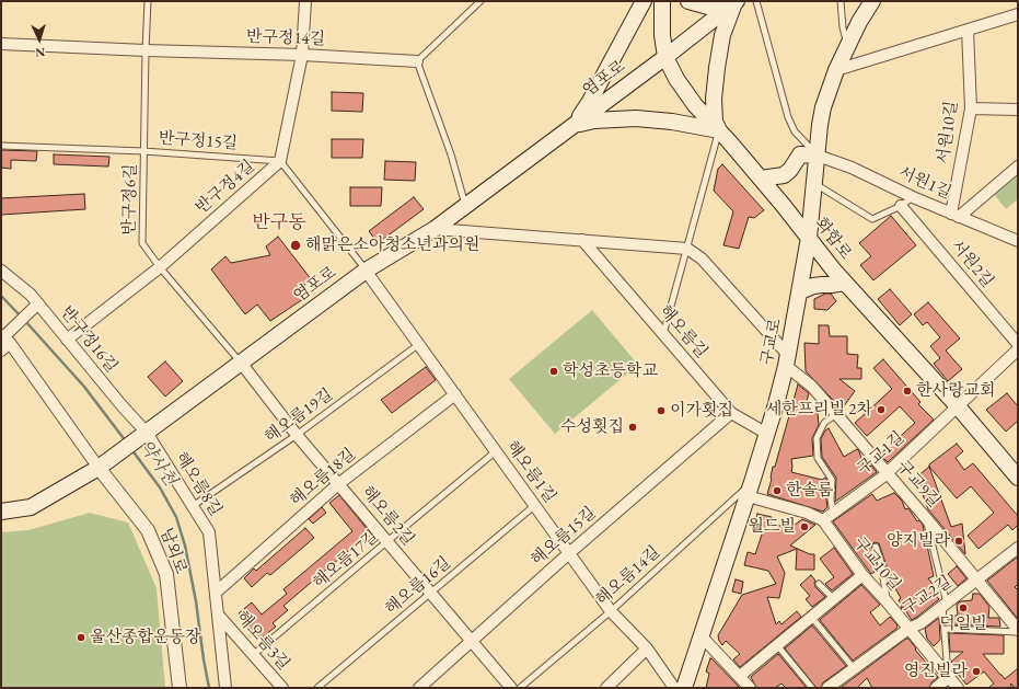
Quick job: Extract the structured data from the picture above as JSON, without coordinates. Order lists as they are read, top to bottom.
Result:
{
  "streets": {
    "main road": ["염포로", "화합로", "구교로"],
    "street": [
      "반구정14길",
      "서원10길",
      "서원1길",
      "반구정4길",
      "서원2길",
      "해오름길",
      "반구정16길",
      "구교1길",
      "해오름1길",
      "해오름18길",
      "해오름8길",
      "구교9길",
      "해오름2길",
      "해오름15길",
      "남외로",
      "구교10길",
      "구교2길",
      "해오름3길"
    ],
    "lane": [
      "반구정15길",
      "반구정6길",
      "해오름19길",
      "해오름17길",
      "해오름14길",
      "해오름16길"
    ]
  },
  "crossings": [
    ["반구정14길", "반구정4길"],
    ["반구정14길", "반구정6길"],
    ["염포로", "반구정6길"],
    ["염포로", "화합로"],
    ["염포로", "반구정16길"],
    ["염포로", "해오름1길"],
    ["염포로", "해오름8길"],
    ["염포로", "해오름2길"],
    ["염포로", "남외로"],
    ["서원10길", "서원1길"],
    ["반구정15길", "반구정4길"],
    ["반구정15길", "반구정6길"],
    ["서원1길", "구교로"],
    ["반구정4길", "반구정6길"],
    ["반구정4길", "반구정16길"],
    ["반구정6길", "해오름2길"],
    ["화합로", "구교로"],
    ["화합로", "구교1길"],
    ["해오름길", "구교로"],
    ["해오름길", "해오름15길"],
    ["반구정16길", "해오름8길"],
    ["구교로", "구교9길"],
    ["구교로", "해오름14길"],
    ["해오름19길", "해오름1길"],
    ["해오름19길", "해오름8길"],
    ["해오름19길", "해오름2길"],
    ["구교1길", "구교9길"],
    ["구교1길", "구교10길"],
    ["해오름1길", "해오름18길"],
    ["해오름1길", "해오름15길"],
    ["해오름1길", "해오름17길"],
    ["해오름1길", "해오름14길"],
    ["해오름1길", "해오름16길"],
    ["해오름18길", "해오름8길"],
    ["해오름18길", "해오름2길"],
    ["해오름8길", "해오름3길"],
    ["구교9길", "구교2길"],
    ["해오름2길", "해오름15길"],
    ["해오름2길", "해오름17길"],
    ["해오름2길", "해오름16길"],
    ["해오름17길", "해오름3길"],
    ["구교10길", "구교2길"]
  ],
  "districts": ["반구동"],
  "water": ["약사천"],
  "places": [
    "해맑은소아청소년과의원",
    "학성초등학교",
    "한사랑교회",
    "세한프리빌 2차",
    "이가횟집",
    "수성횟집",
    "한솔룸",
    "월드빌",
    "양지빌라",
    "덕일빌",
    "울산종합운동장",
    "영진빌라"
  ],
  "north": "bottom"
}
